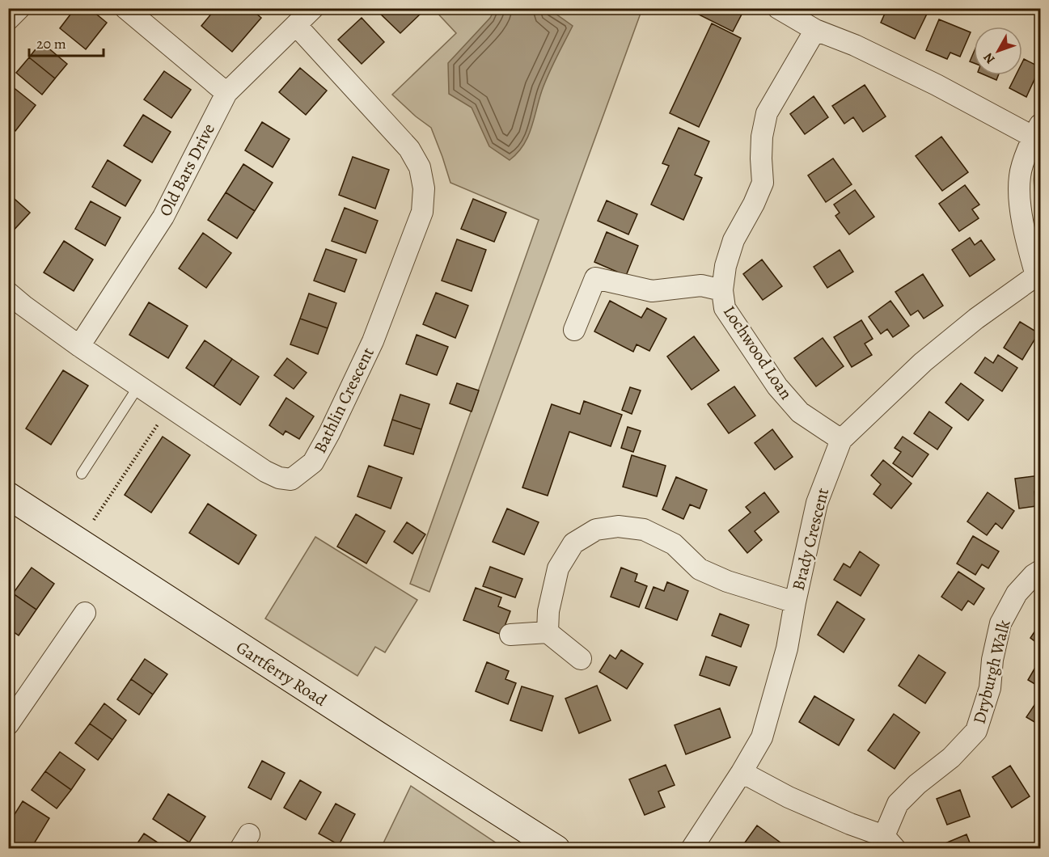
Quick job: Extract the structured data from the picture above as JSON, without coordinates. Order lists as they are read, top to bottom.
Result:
{
  "streets": {
    "street": [
      "Old Bars Drive",
      "Lochwood Loan",
      "Bathlin Crescent",
      "Brady Crescent",
      "Dryburgh Walk",
      "Gartferry Road"
    ]
  },
  "crossings": [
    ["Old Bars Drive", "Bathlin Crescent"],
    ["Lochwood Loan", "Brady Crescent"]
  ],
  "scale_bar": "20 m",
  "north": "bottom left"
}
